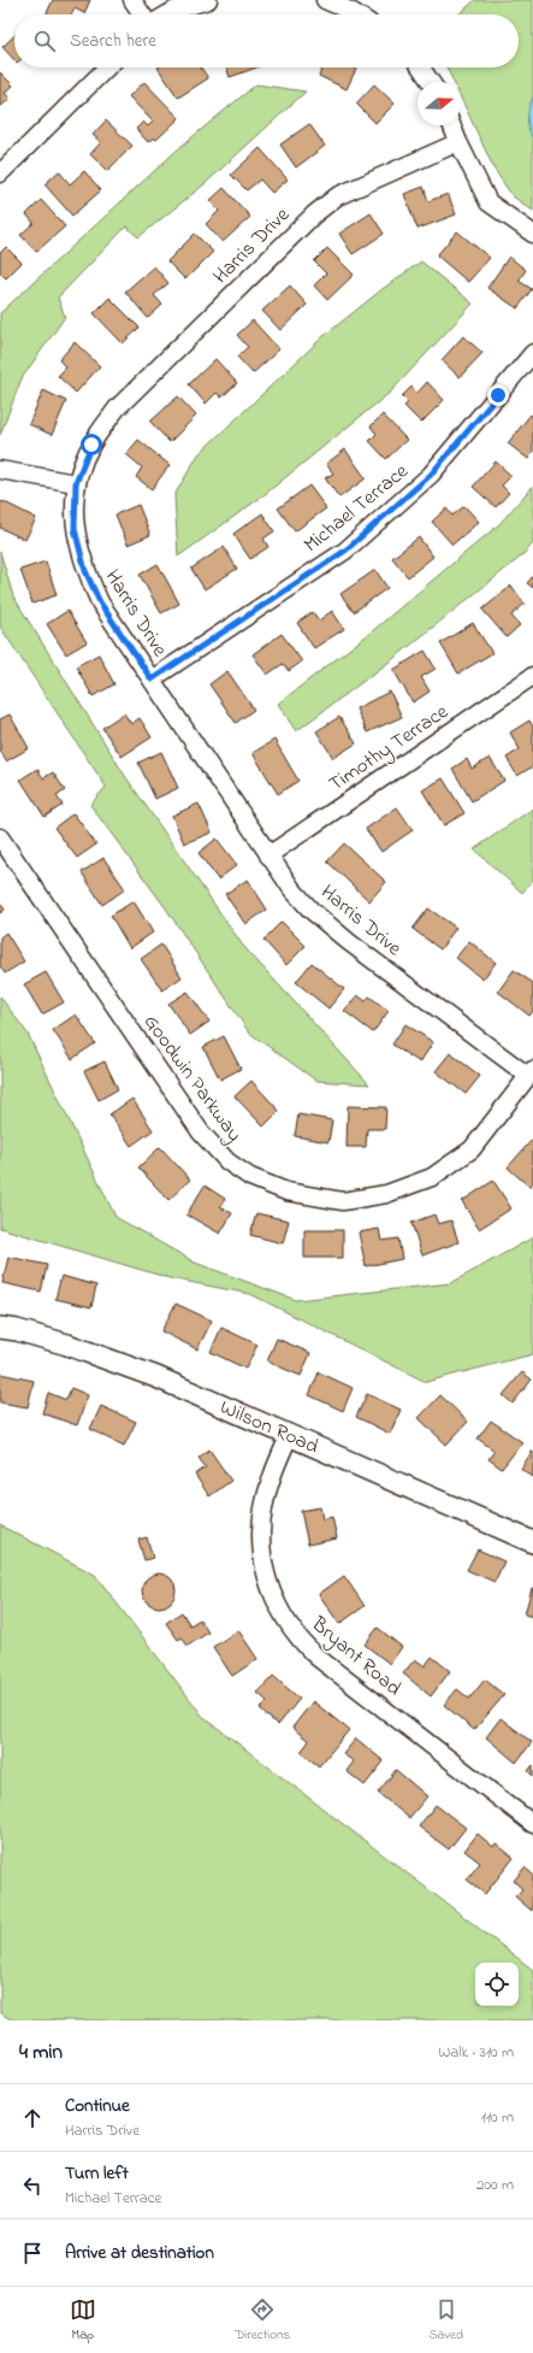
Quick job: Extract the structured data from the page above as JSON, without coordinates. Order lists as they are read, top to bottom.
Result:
{
  "streets": {
    "street": [
      "Harris Drive",
      "Michael Terrace",
      "Timothy Terrace",
      "Goodwin Parkway",
      "Wilson Road",
      "Bryant Road"
    ]
  },
  "crossings": [
    ["Harris Drive", "Michael Terrace"],
    ["Harris Drive", "Timothy Terrace"],
    ["Harris Drive", "Goodwin Parkway"],
    ["Wilson Road", "Bryant Road"]
  ],
  "north": "right",
  "page": {
    "search": "Search here",
    "heading": ["4 min", "Walk · 310 m"],
    "list": [
      ["Continue", "Harris Drive", "110 m"],
      ["Turn left", "Michael Terrace", "200 m"],
      "Arrive at destination"
    ],
    "nav": ["Map", "Directions", "Saved"]
  }
}
